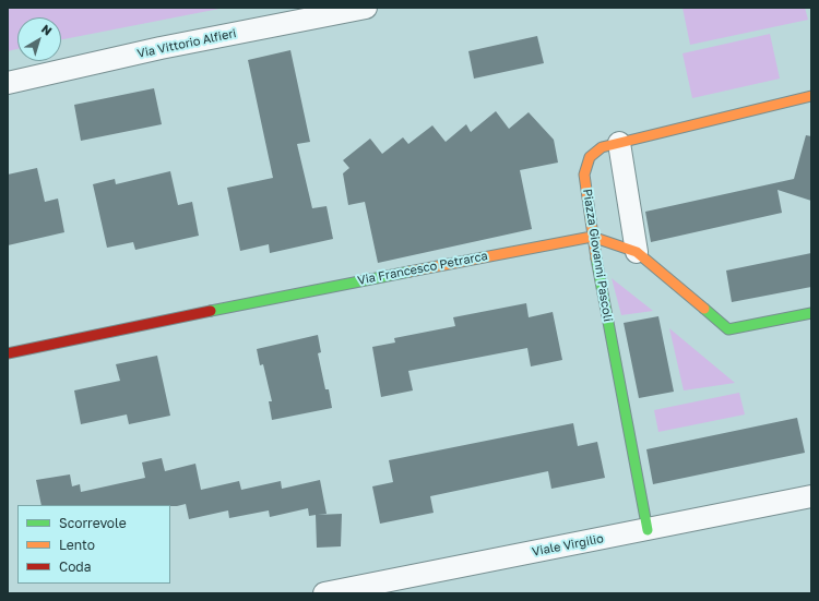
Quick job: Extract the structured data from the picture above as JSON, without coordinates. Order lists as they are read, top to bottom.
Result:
{
  "streets": {
    "street": [
      "Via Vittorio Alfieri",
      "Piazza Giovanni Pascoli",
      "Via Francesco Petrarca",
      "Viale Virgilio"
    ]
  },
  "crossings": [
    ["Piazza Giovanni Pascoli", "Via Francesco Petrarca"],
    ["Piazza Giovanni Pascoli", "Viale Virgilio"]
  ],
  "legend": ["Scorrevole", "Lento", "Coda"],
  "north": "top right"
}
